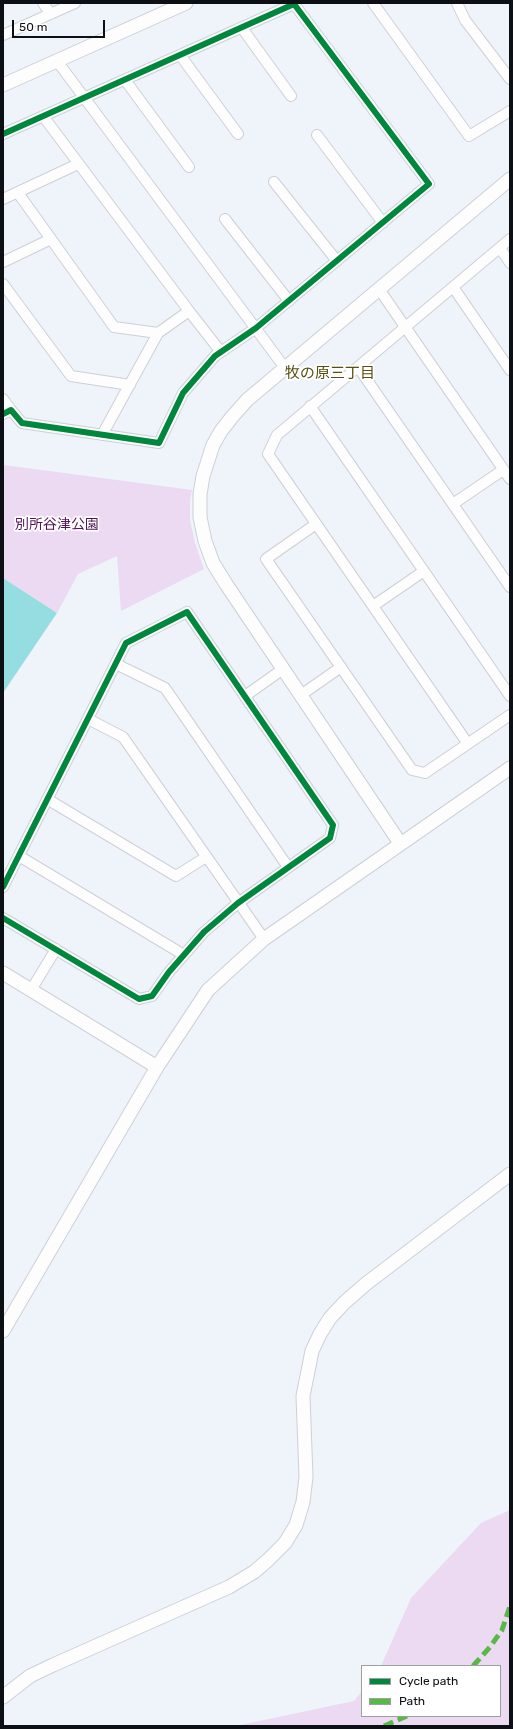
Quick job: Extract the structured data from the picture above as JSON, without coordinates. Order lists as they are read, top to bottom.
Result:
{
  "districts": ["牧の原三丁目"],
  "parks": ["別所谷津公園"],
  "legend": ["Cycle path", "Path"],
  "scale_bar": "50 m"
}
